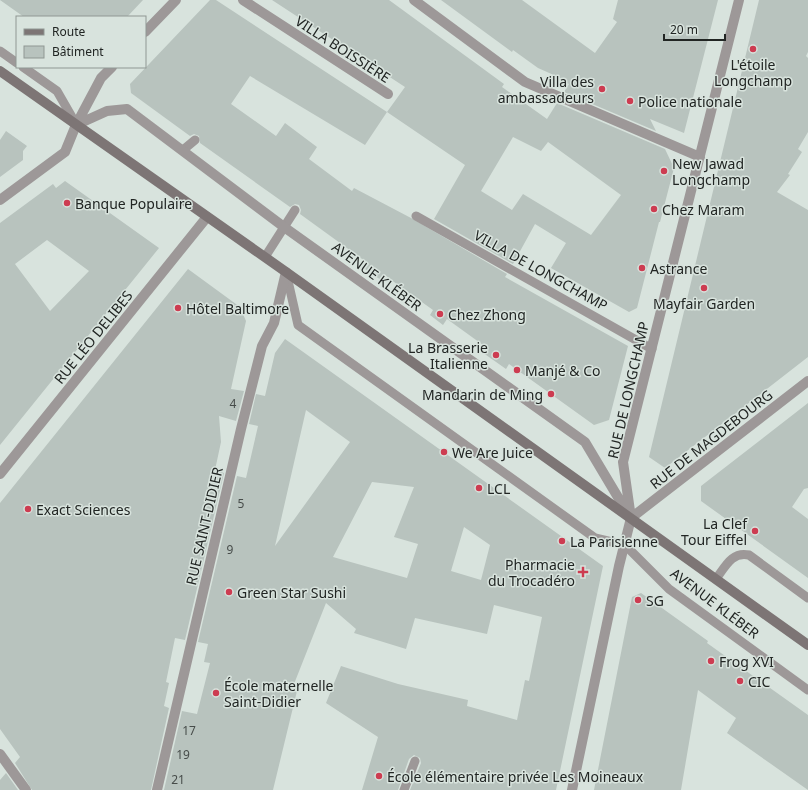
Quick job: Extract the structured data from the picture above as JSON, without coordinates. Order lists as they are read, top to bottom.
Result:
{
  "streets": {
    "main road": ["AVENUE KLÉBER"],
    "street": [
      "VILLA BOISSIÈRE",
      "RUE LÉO DELIBES",
      "RUE DE LONGCHAMP",
      "RUE DE MAGDEBOURG",
      "RUE SAINT-DIDIER"
    ],
    "lane": ["VILLA DE LONGCHAMP"]
  },
  "crossings": [
    ["VILLA DE LONGCHAMP", "RUE DE LONGCHAMP"],
    ["AVENUE KLÉBER", "RUE LÉO DELIBES"],
    ["AVENUE KLÉBER", "RUE DE LONGCHAMP"],
    ["AVENUE KLÉBER", "RUE DE MAGDEBOURG"],
    ["AVENUE KLÉBER", "RUE SAINT-DIDIER"],
    ["RUE DE LONGCHAMP", "RUE DE MAGDEBOURG"]
  ],
  "places": {
    "other": [
      "L'étoile Longchamp",
      "Villa des ambassadeurs",
      "Police nationale",
      "New Jawad Longchamp",
      "Banque Populaire",
      "Chez Maram",
      "Astrance",
      "Mayfair Garden",
      "Hôtel Baltimore",
      "Chez Zhong",
      "La Brasserie Italienne",
      "Manjé & Co",
      "Mandarin de Ming",
      "We Are Juice",
      "LCL",
      "Exact Sciences",
      "La Clef Tour Eiffel",
      "La Parisienne",
      "Green Star Sushi",
      "SG",
      "Frog XVI",
      "CIC",
      "École maternelle Saint-Didier",
      "École élémentaire privée Les Moineaux"
    ],
    "health": ["Pharmacie du Trocadéro"]
  },
  "house_numbers": [
    "4",
    "5",
    "9",
    "17",
    "19",
    "21"
  ],
  "legend": ["Route", "Bâtiment"],
  "scale_bar": "20 m"
}
